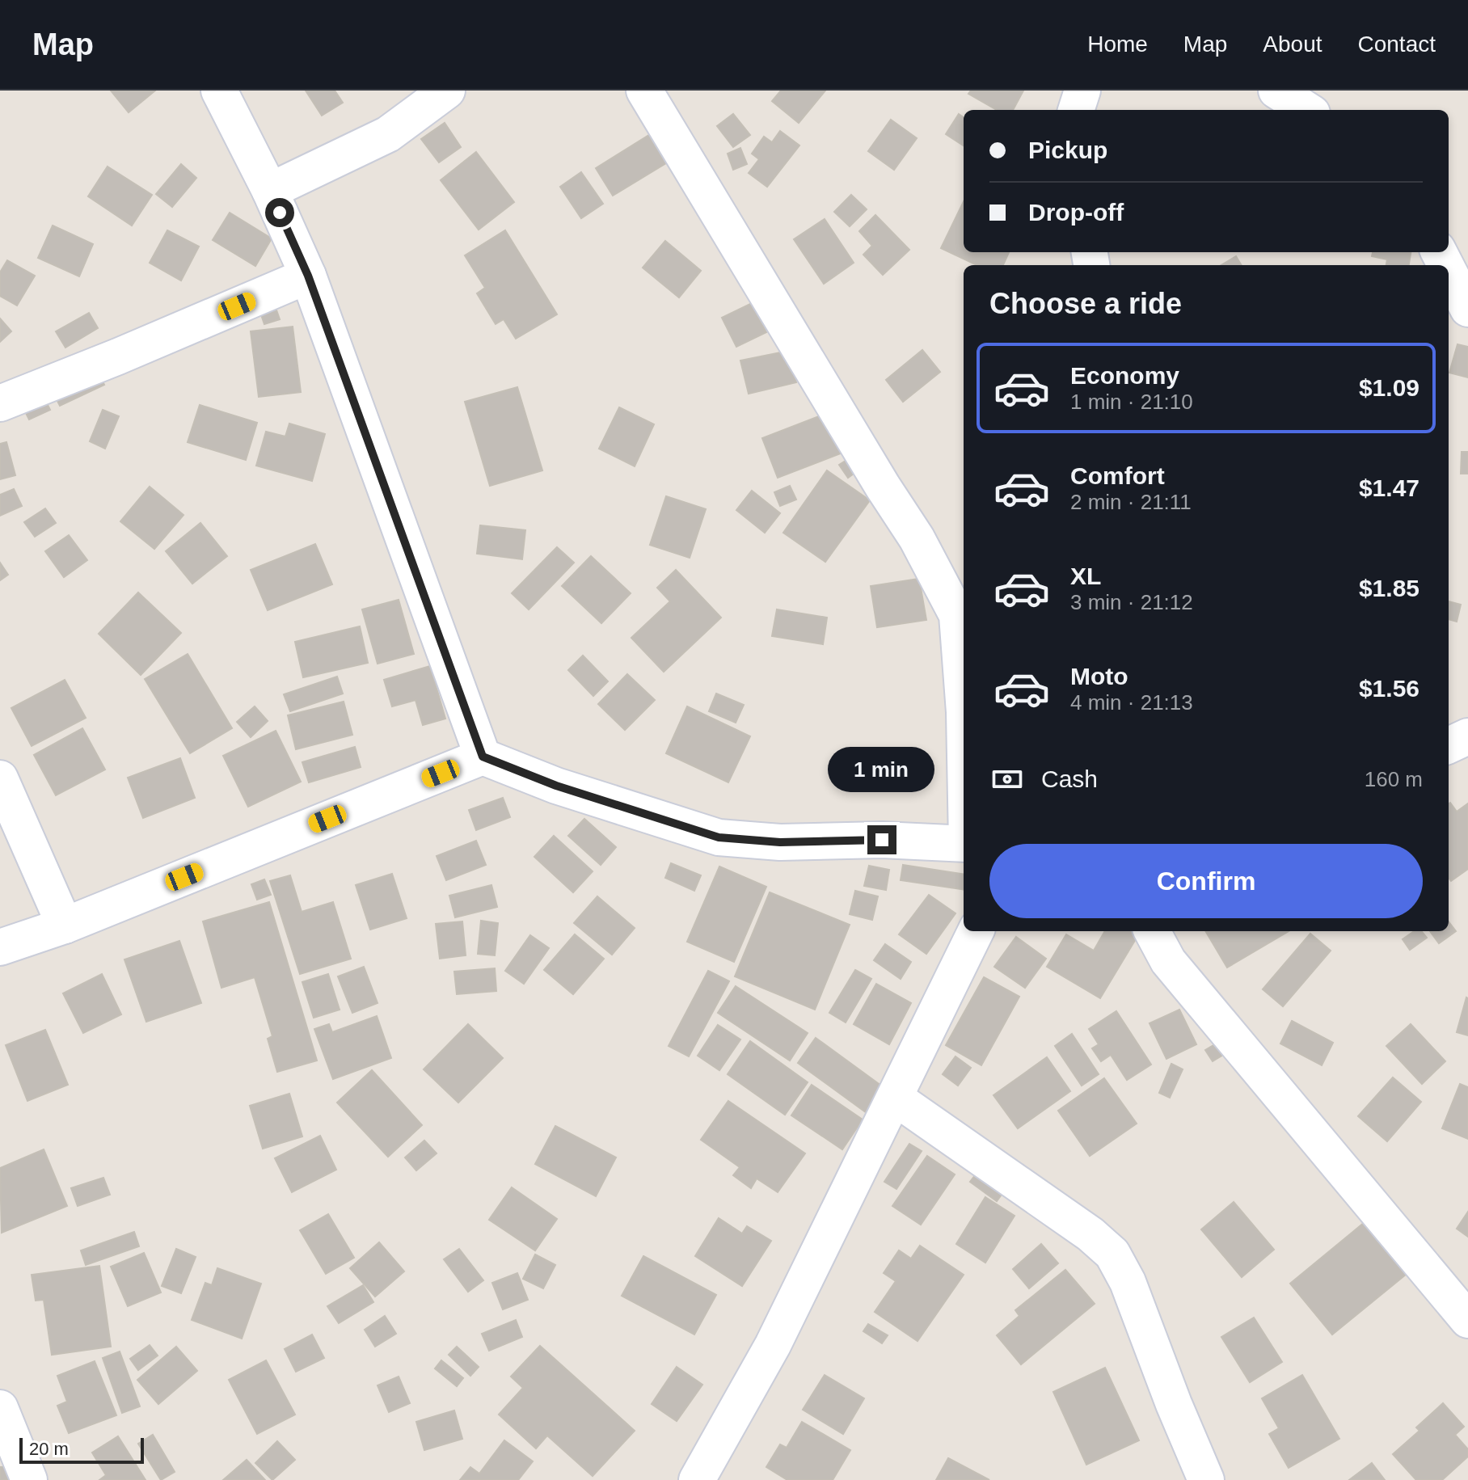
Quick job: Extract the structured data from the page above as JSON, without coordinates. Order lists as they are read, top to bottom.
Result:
{
  "scale_bar": "20 m",
  "page": {
    "header": "Map",
    "nav": [
      "Home",
      "Map",
      "About",
      "Contact"
    ],
    "banner": ["Pickup", "Drop-off"],
    "heading": "Choose a ride",
    "list": [
      {
        "name": "Economy",
        "note": "1 min · 21:10",
        "value": "$1.09"
      },
      {
        "name": "Comfort",
        "note": "2 min · 21:11",
        "value": "$1.47"
      },
      {
        "name": "XL",
        "note": "3 min · 21:12",
        "value": "$1.85"
      },
      {
        "name": "Moto",
        "note": "4 min · 21:13",
        "value": "$1.56"
      }
    ],
    "pay": ["Cash", "160 m"],
    "bubble": "1 min",
    "buttons": "Confirm",
    "scale": "20 m"
  }
}
